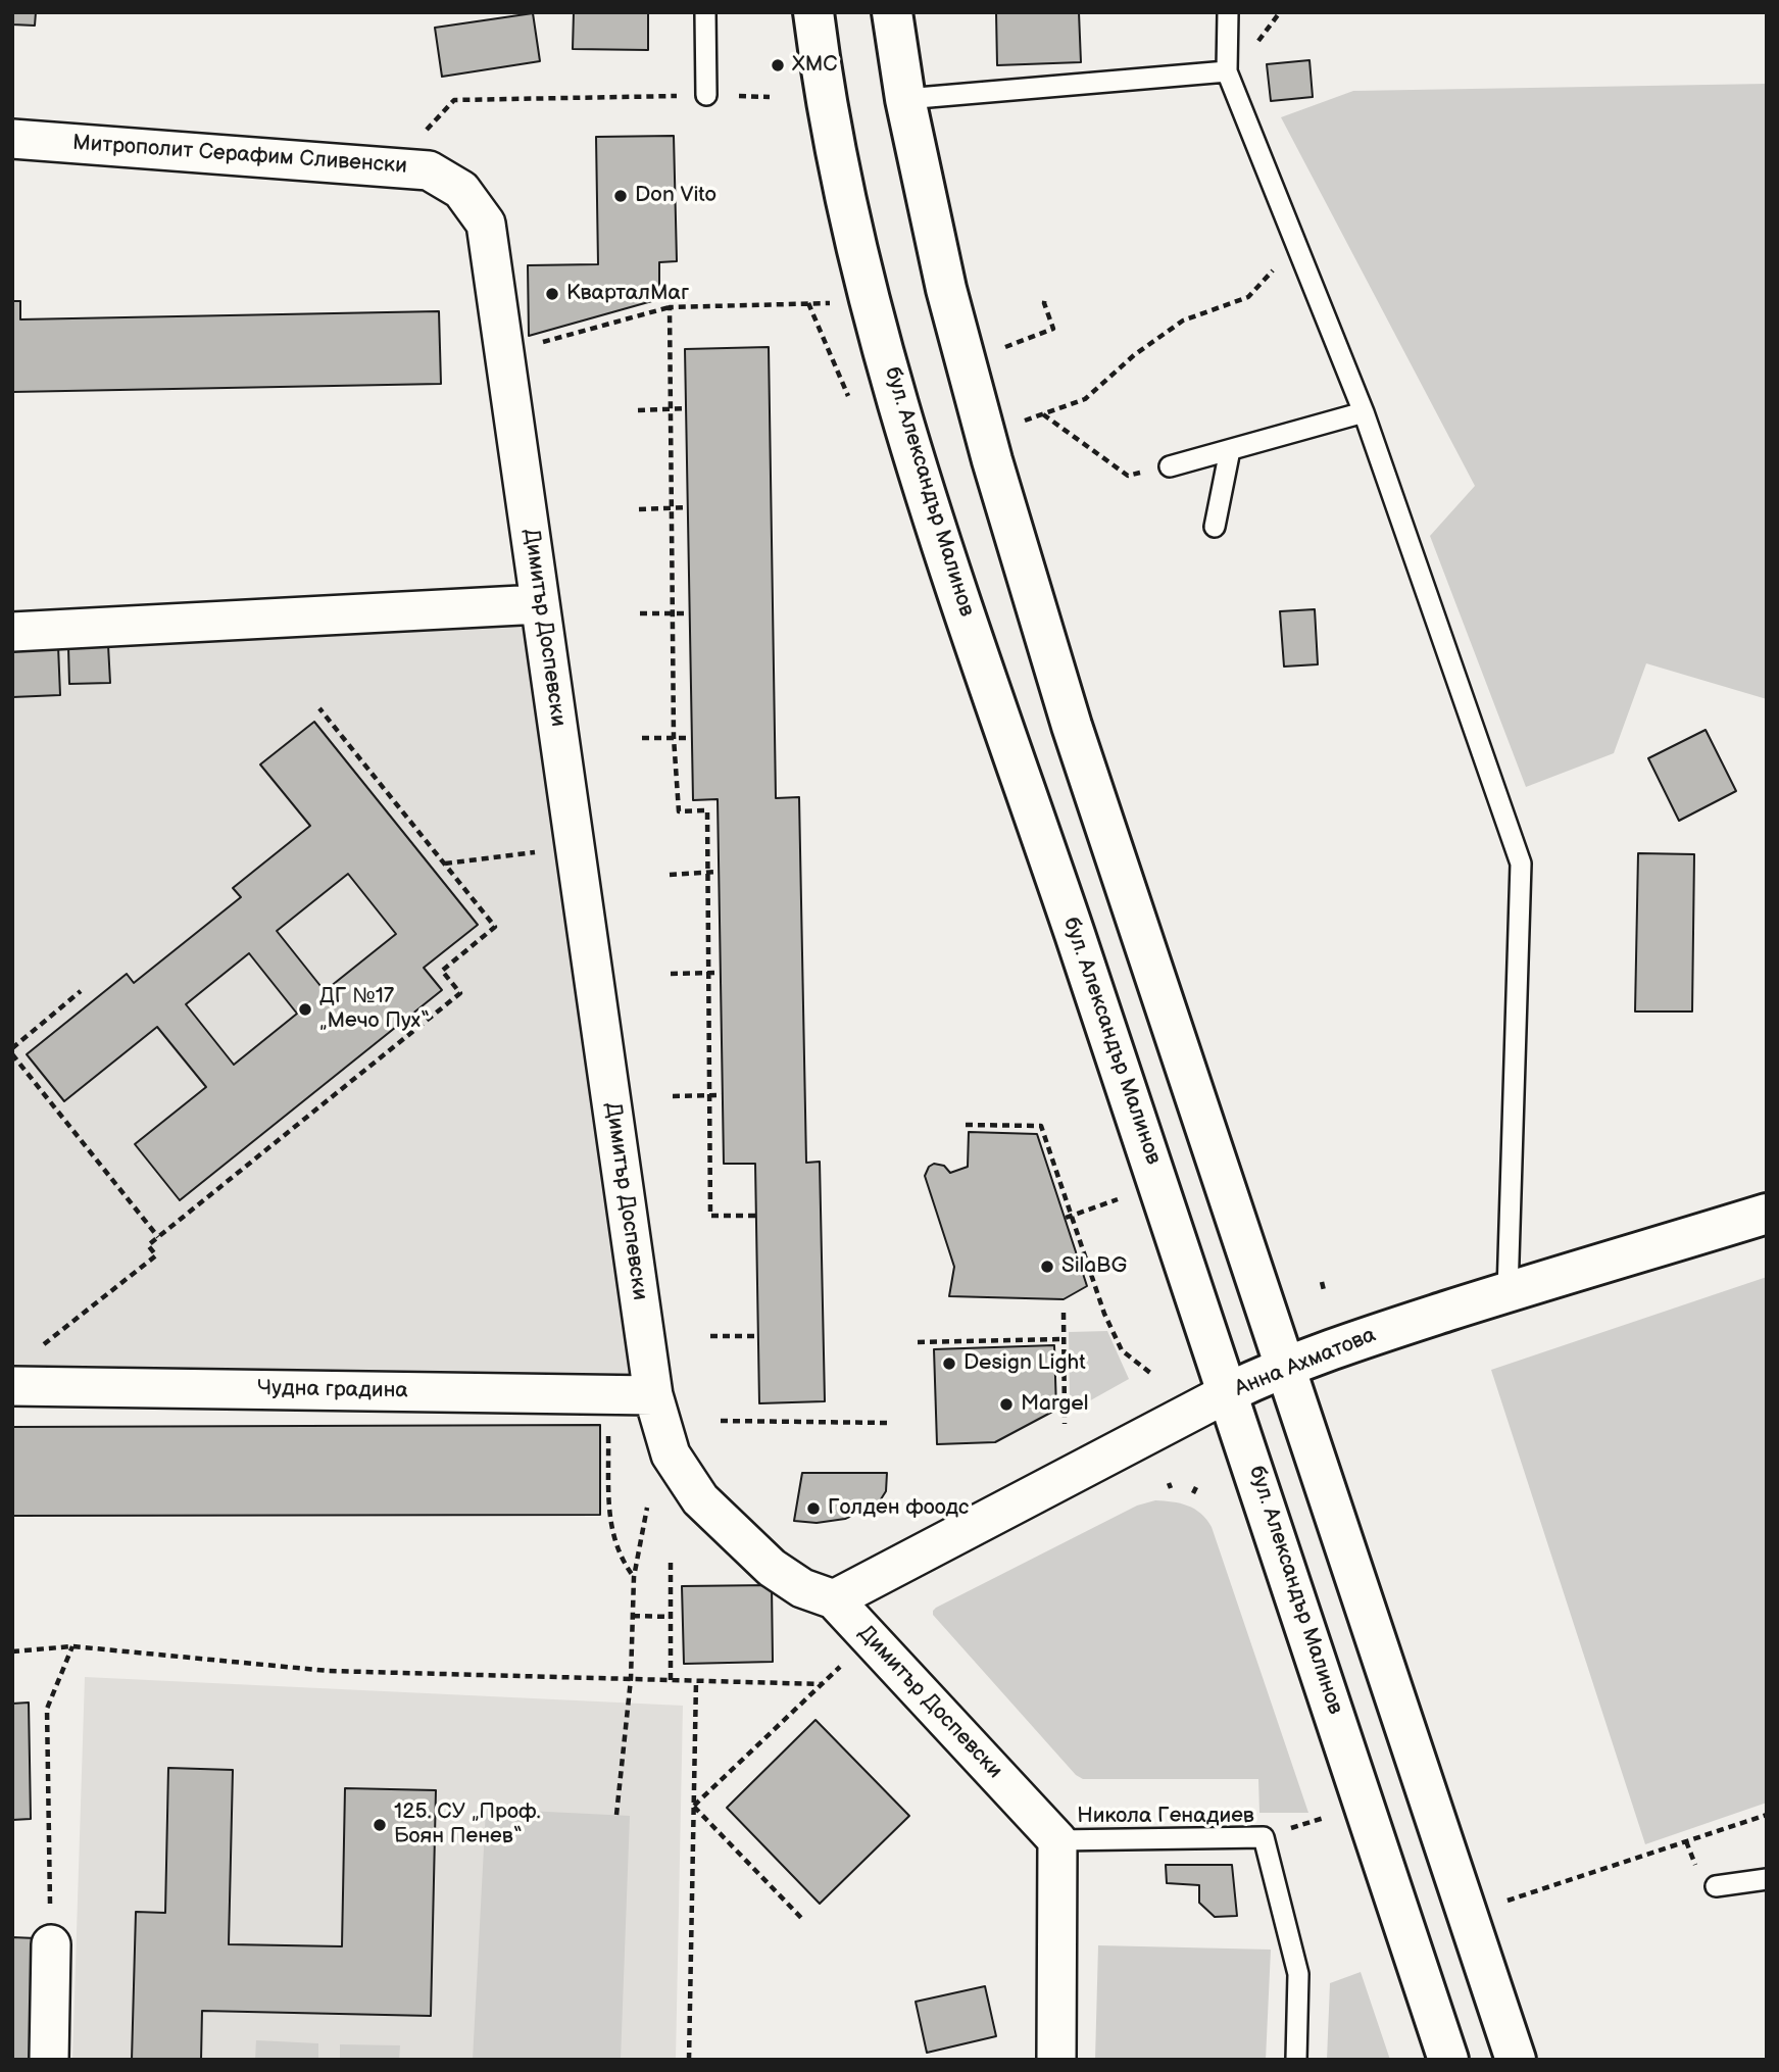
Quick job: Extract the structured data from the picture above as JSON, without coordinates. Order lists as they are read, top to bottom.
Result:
{
  "streets": {
    "main road": ["бул. Александър Малинов", "Анна Ахматова"],
    "street": ["Митрополит Серафим Сливенски", "Димитър Доспевски", "Чудна градина"],
    "lane": ["Никола Генадиев"]
  },
  "crossings": [
    ["Митрополит Серафим Сливенски", "Димитър Доспевски"],
    ["бул. Александър Малинов", "Анна Ахматова"],
    ["Димитър Доспевски", "Анна Ахматова"],
    ["Димитър Доспевски", "Чудна градина"],
    ["Димитър Доспевски", "Никола Генадиев"]
  ],
  "places": [
    "ХМС",
    "Don Vito",
    "КварталМаг",
    "ДГ №17 „Мечо Пух“",
    "SilaBG",
    "Design Light",
    "Margel",
    "Голден фоодс",
    "125. СУ „Проф. Боян Пенев“"
  ]
}
